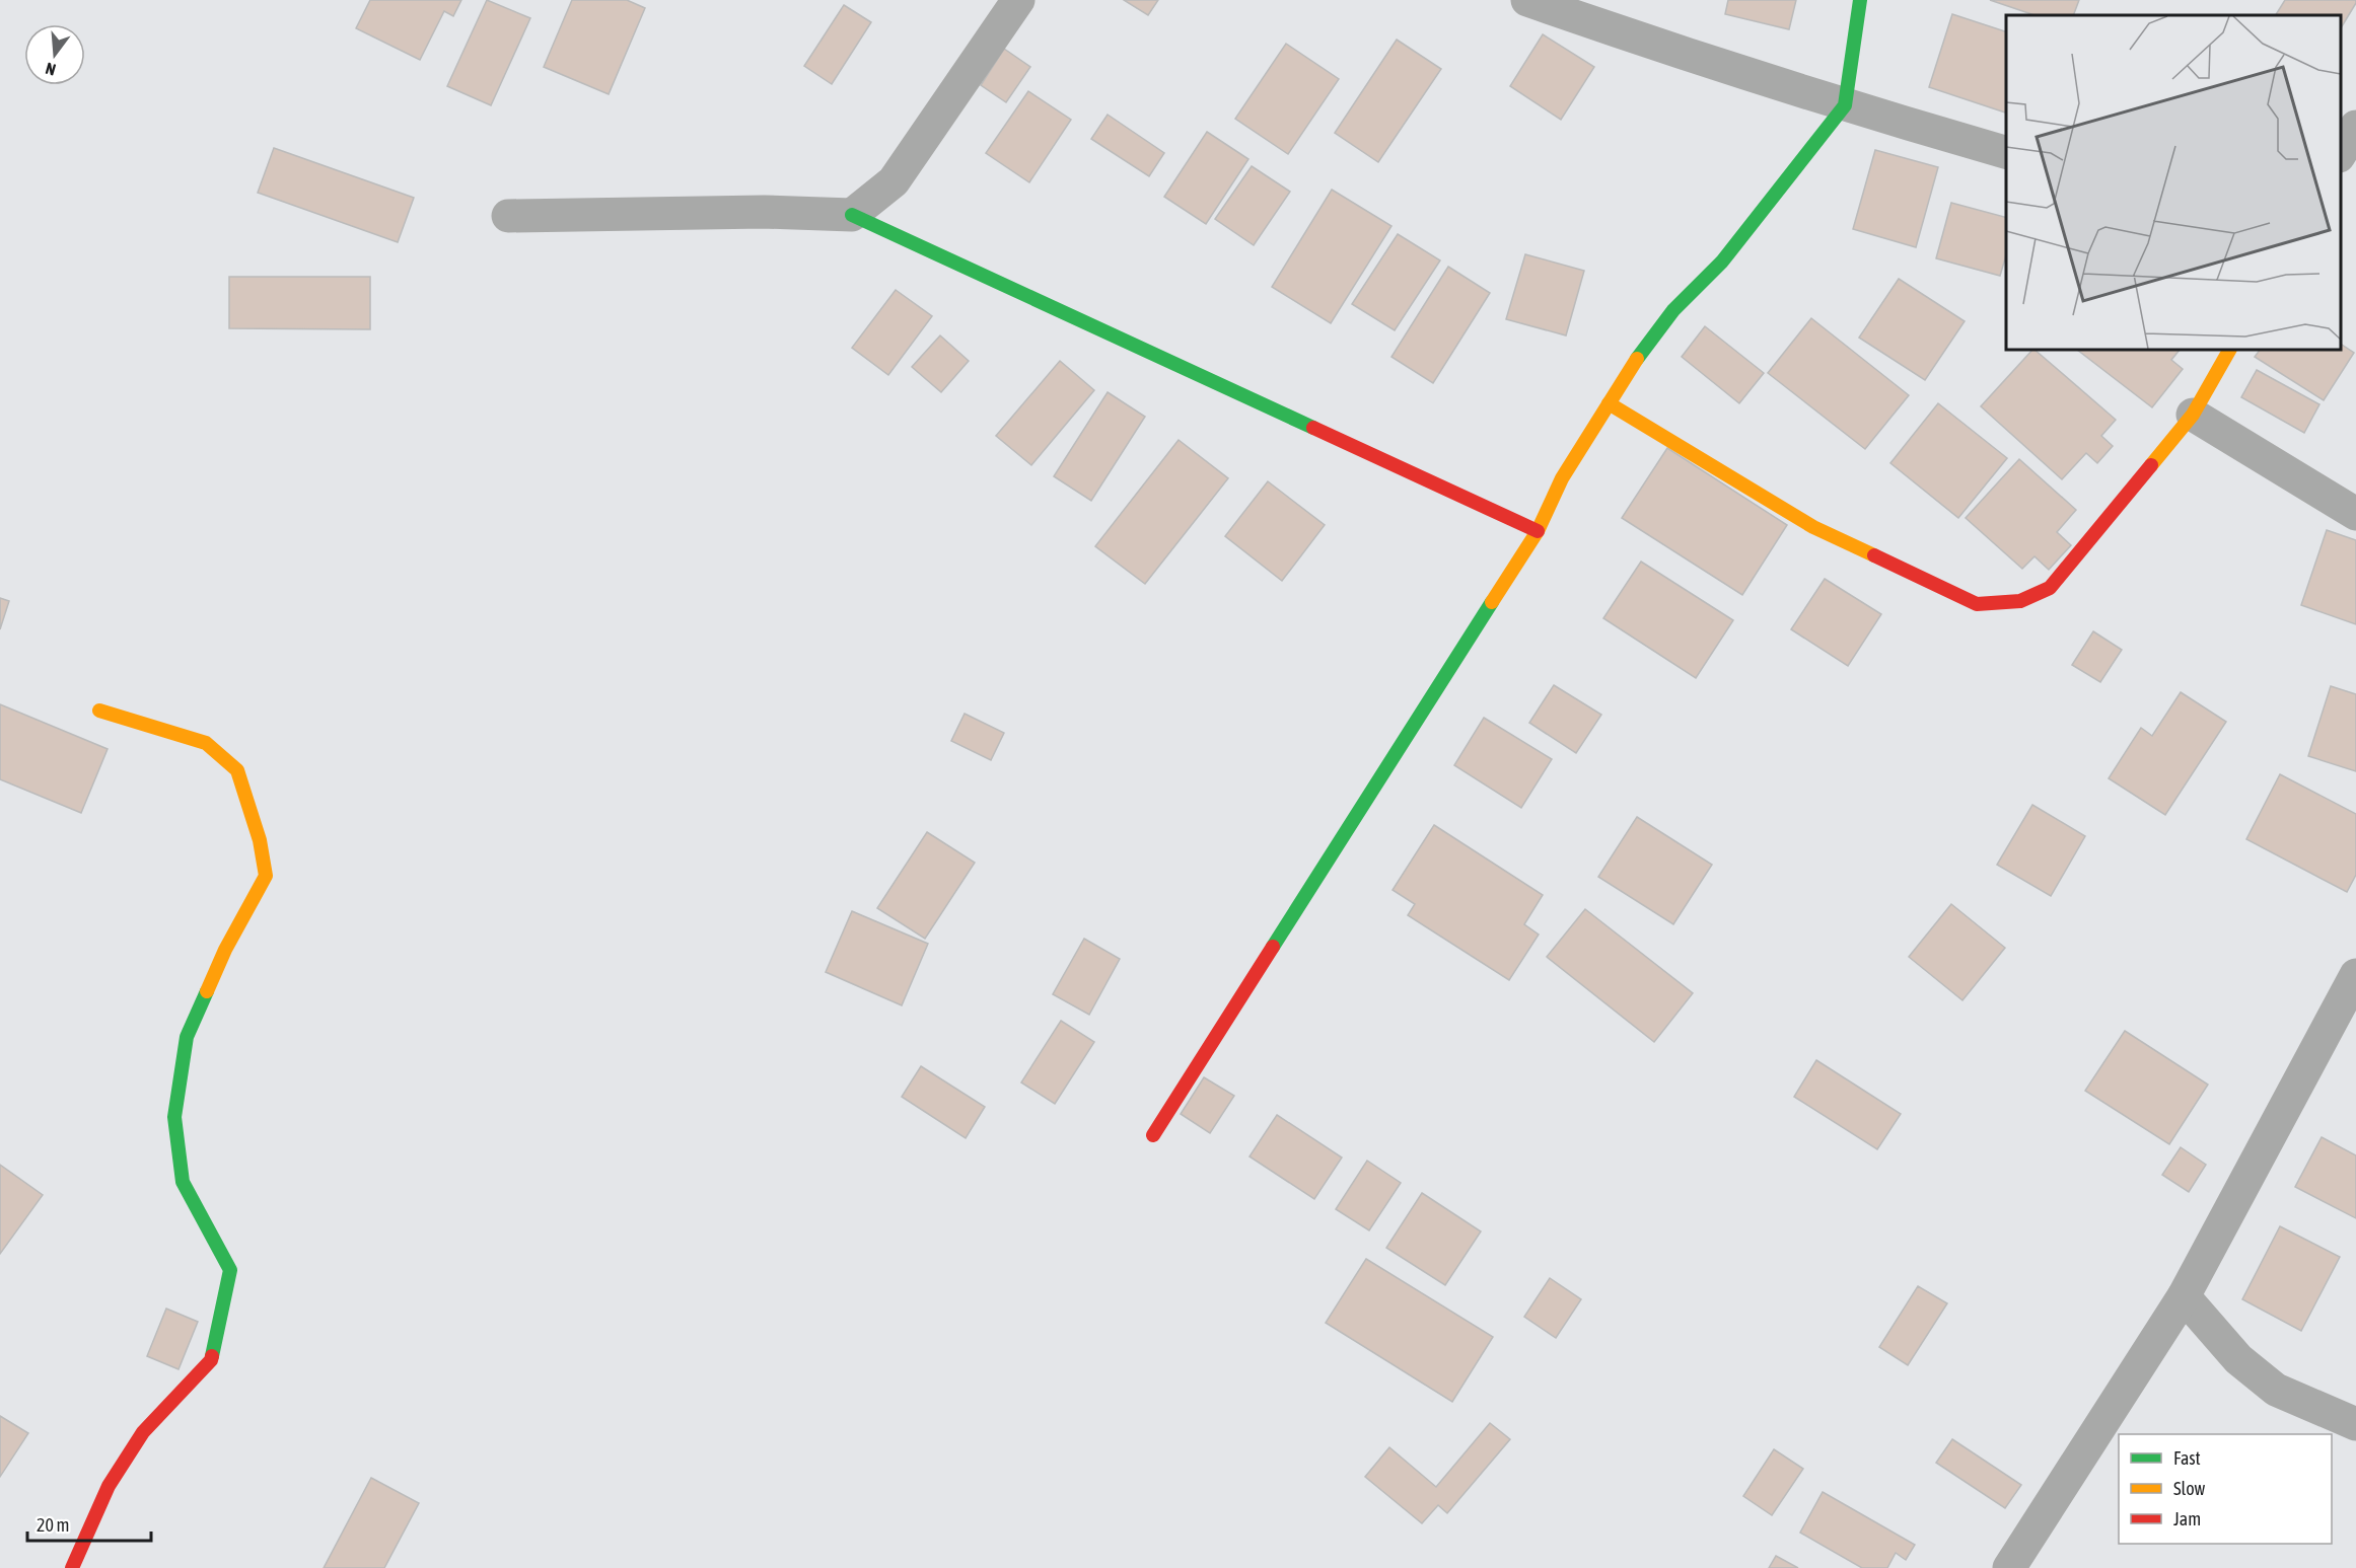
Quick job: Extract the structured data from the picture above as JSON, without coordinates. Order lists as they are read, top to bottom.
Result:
{
  "legend": ["Fast", "Slow", "Jam"],
  "scale_bar": "20 m",
  "north": "bottom"
}
